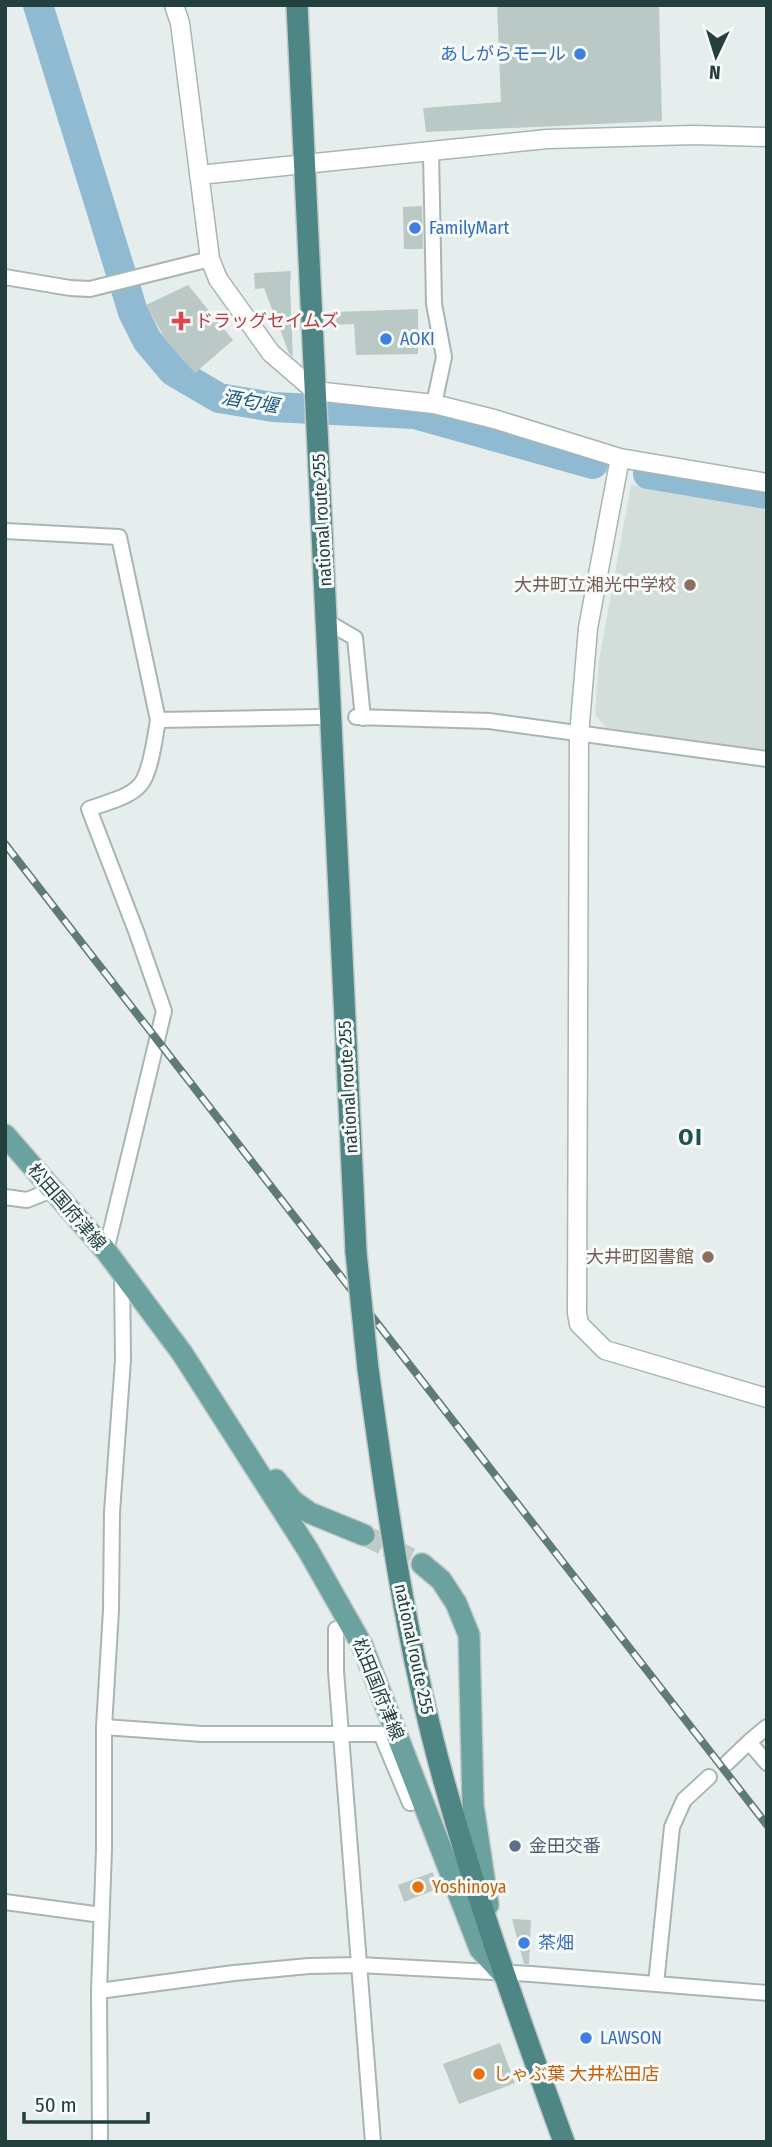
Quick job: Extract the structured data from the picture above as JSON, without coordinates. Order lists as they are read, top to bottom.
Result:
{
  "streets": {
    "highway": ["national route 255"],
    "main road": ["松田国府津線"]
  },
  "crossings": [
    ["national route 255", "松田国府津線"]
  ],
  "districts": ["OI"],
  "water": ["酒匂堰"],
  "places": {
    "other": [
      "あしがらモール",
      "FamilyMart",
      "AOKI",
      "大井町立湘光中学校",
      "大井町図書館",
      "金田交番",
      "Yoshinoya",
      "茶畑",
      "LAWSON",
      "しゃぶ葉 大井松田店"
    ],
    "health": ["ドラッグセイムズ"]
  },
  "scale_bar": "50 m",
  "north": "bottom"
}
